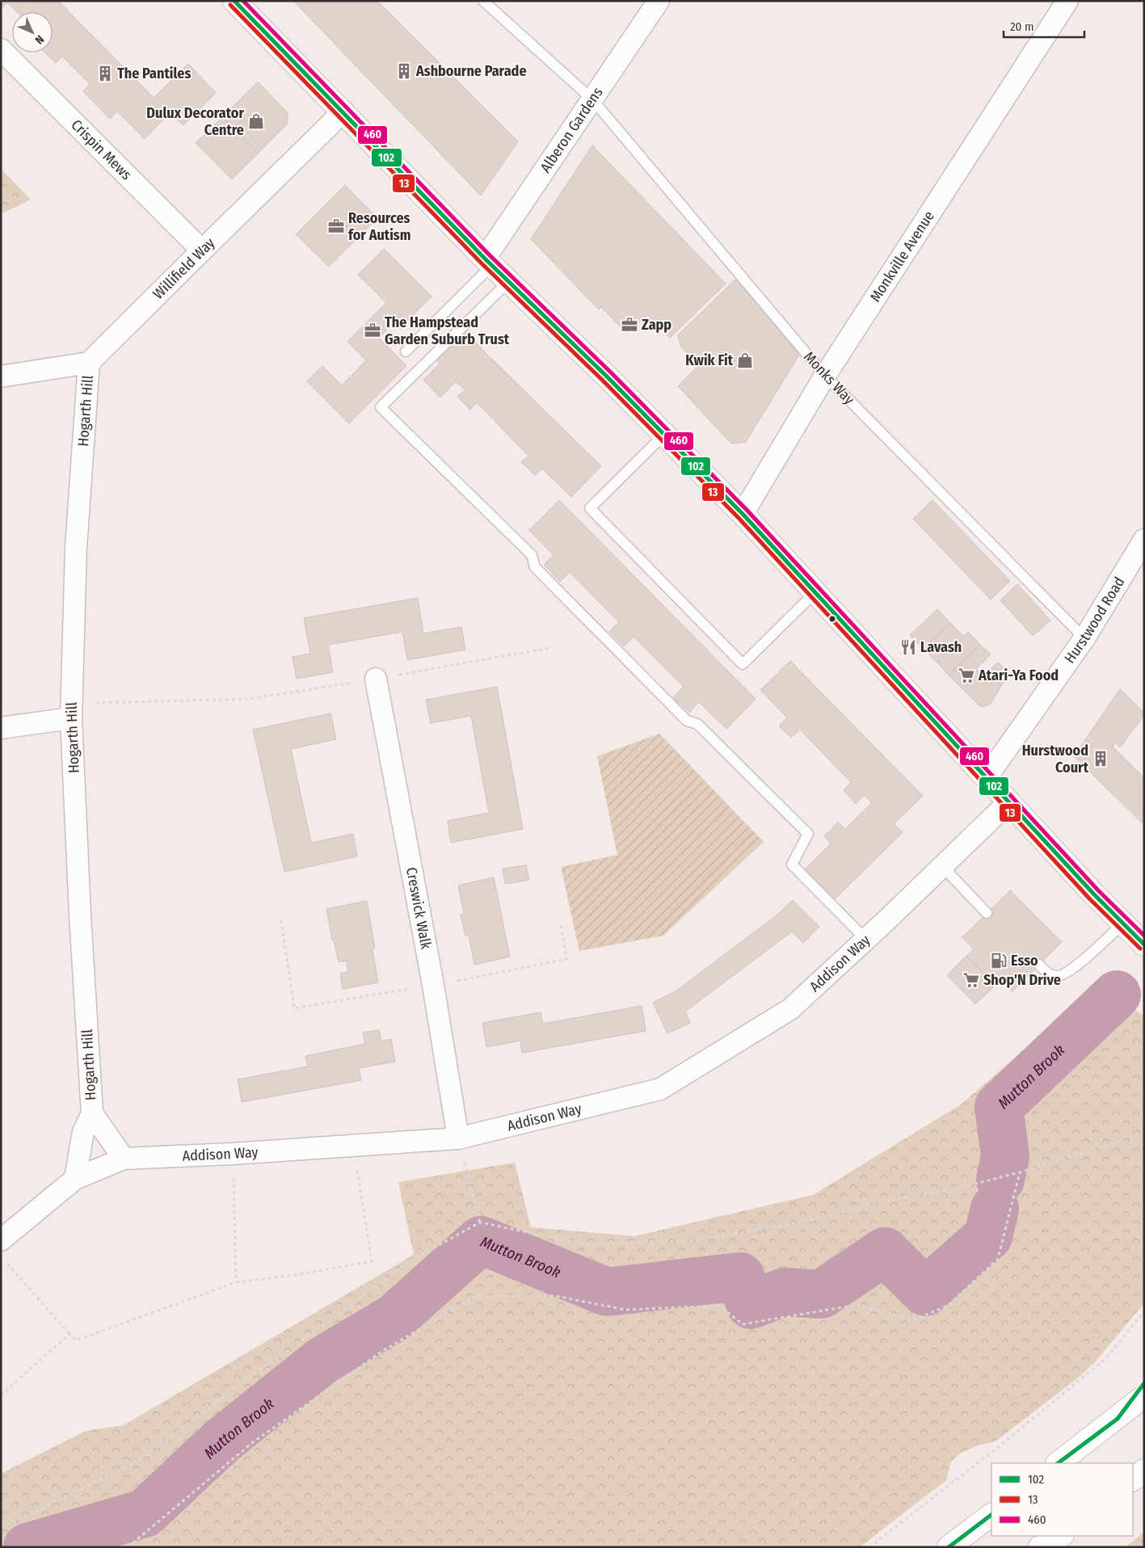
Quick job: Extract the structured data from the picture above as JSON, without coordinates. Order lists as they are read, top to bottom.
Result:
{
  "streets": {
    "street": [
      "Alberon Gardens",
      "Crispin Mews",
      "Monkville Avenue",
      "Willifield Way",
      "Hogarth Hill",
      "Hurstwood Road",
      "Creswick Walk",
      "Addison Way"
    ],
    "lane": ["Monks Way"]
  },
  "crossings": [
    ["Alberon Gardens", "Monks Way"],
    ["Crispin Mews", "Willifield Way"],
    ["Monkville Avenue", "Monks Way"],
    ["Willifield Way", "Hogarth Hill"],
    ["Monks Way", "Hurstwood Road"],
    ["Hogarth Hill", "Addison Way"],
    ["Creswick Walk", "Addison Way"]
  ],
  "water": ["Mutton Brook"],
  "places": {
    "building": ["Ashbourne Parade", "The Pantiles", "Hurstwood Court"],
    "shop": ["Dulux Decorator Centre", "Kwik Fit"],
    "office": ["Resources for Autism", "Zapp", "The Hampstead Garden Suburb Trust"],
    "restaurant": ["Lavash"],
    "supermarket": ["Atari-Ya Food", "Shop'N Drive"],
    "fuel station": ["Esso"]
  },
  "lines": ["transit line 102", "transit line 460", "transit line 13"],
  "legend": ["102", "13", "460"],
  "scale_bar": "20 m",
  "north": "bottom right"
}
